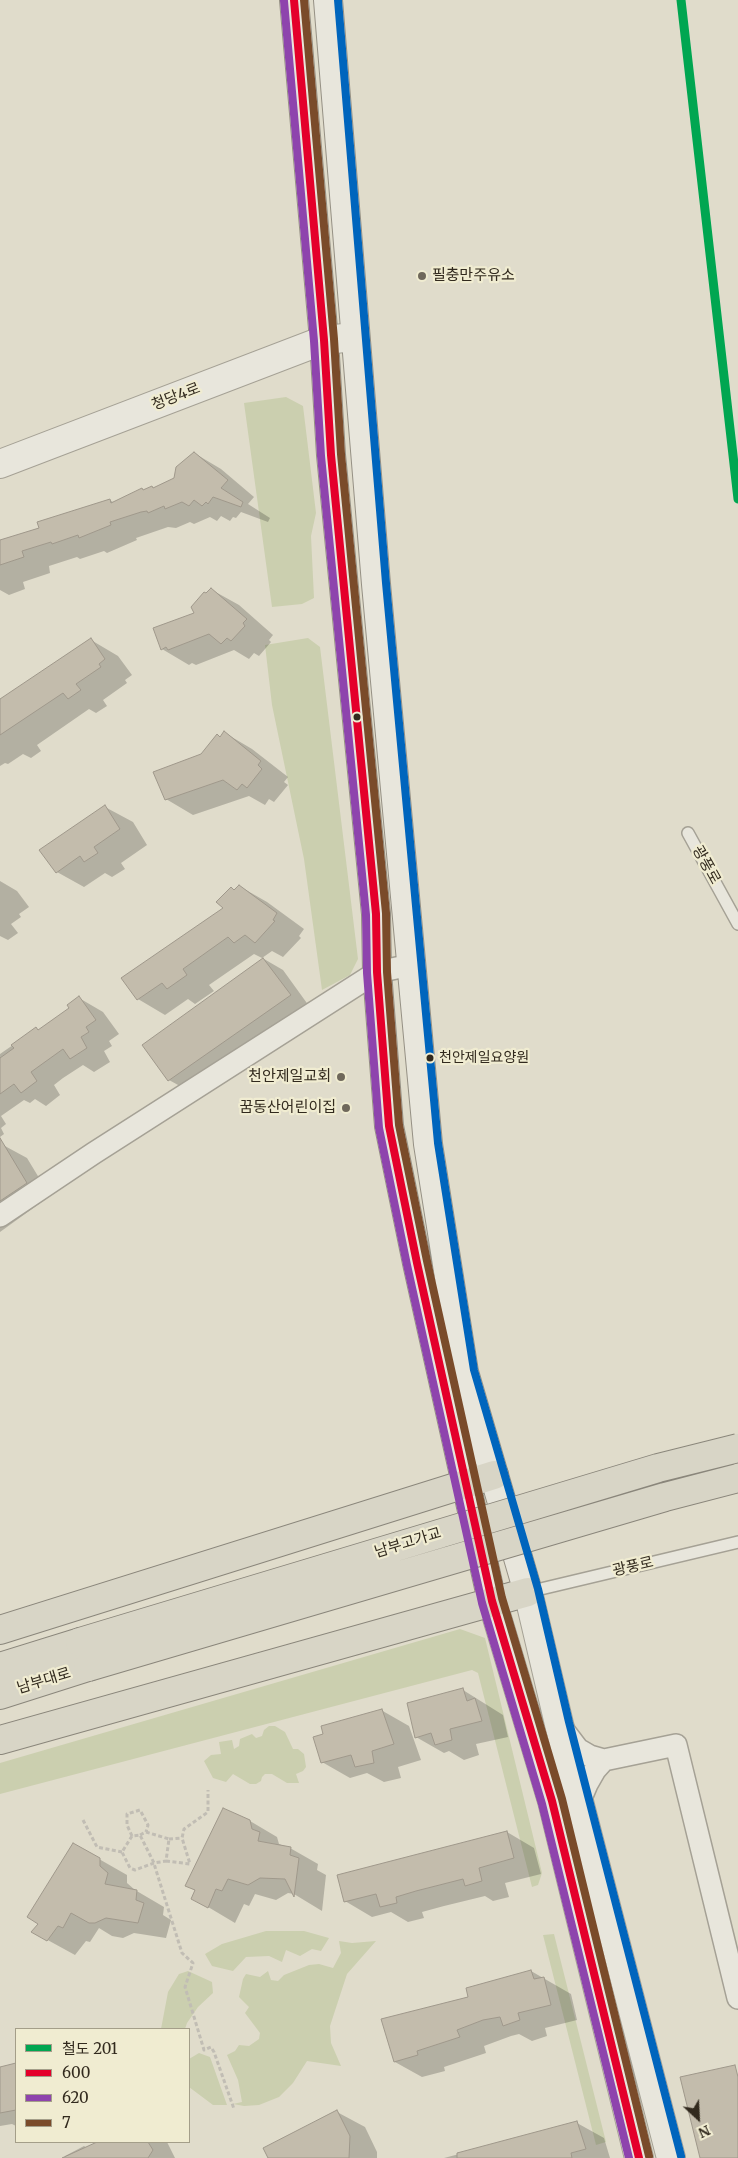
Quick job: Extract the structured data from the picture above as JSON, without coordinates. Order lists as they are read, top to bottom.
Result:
{
  "streets": {
    "highway": ["남부고가교", "남부대로"],
    "main road": ["청당4로"],
    "lane": ["광풍로"]
  },
  "crossings": [
    ["남부고가교", "남부대로"]
  ],
  "places": [
    "필충만주유소",
    "천안제일요양원",
    "천안제일교회",
    "꿈동산어린이집"
  ],
  "lines": [
    "rail line 201",
    "transit line 600",
    "transit line 7",
    "transit line 620"
  ],
  "legend": [
    "철도 201",
    "600",
    "620",
    "7"
  ],
  "north": "bottom right"
}
